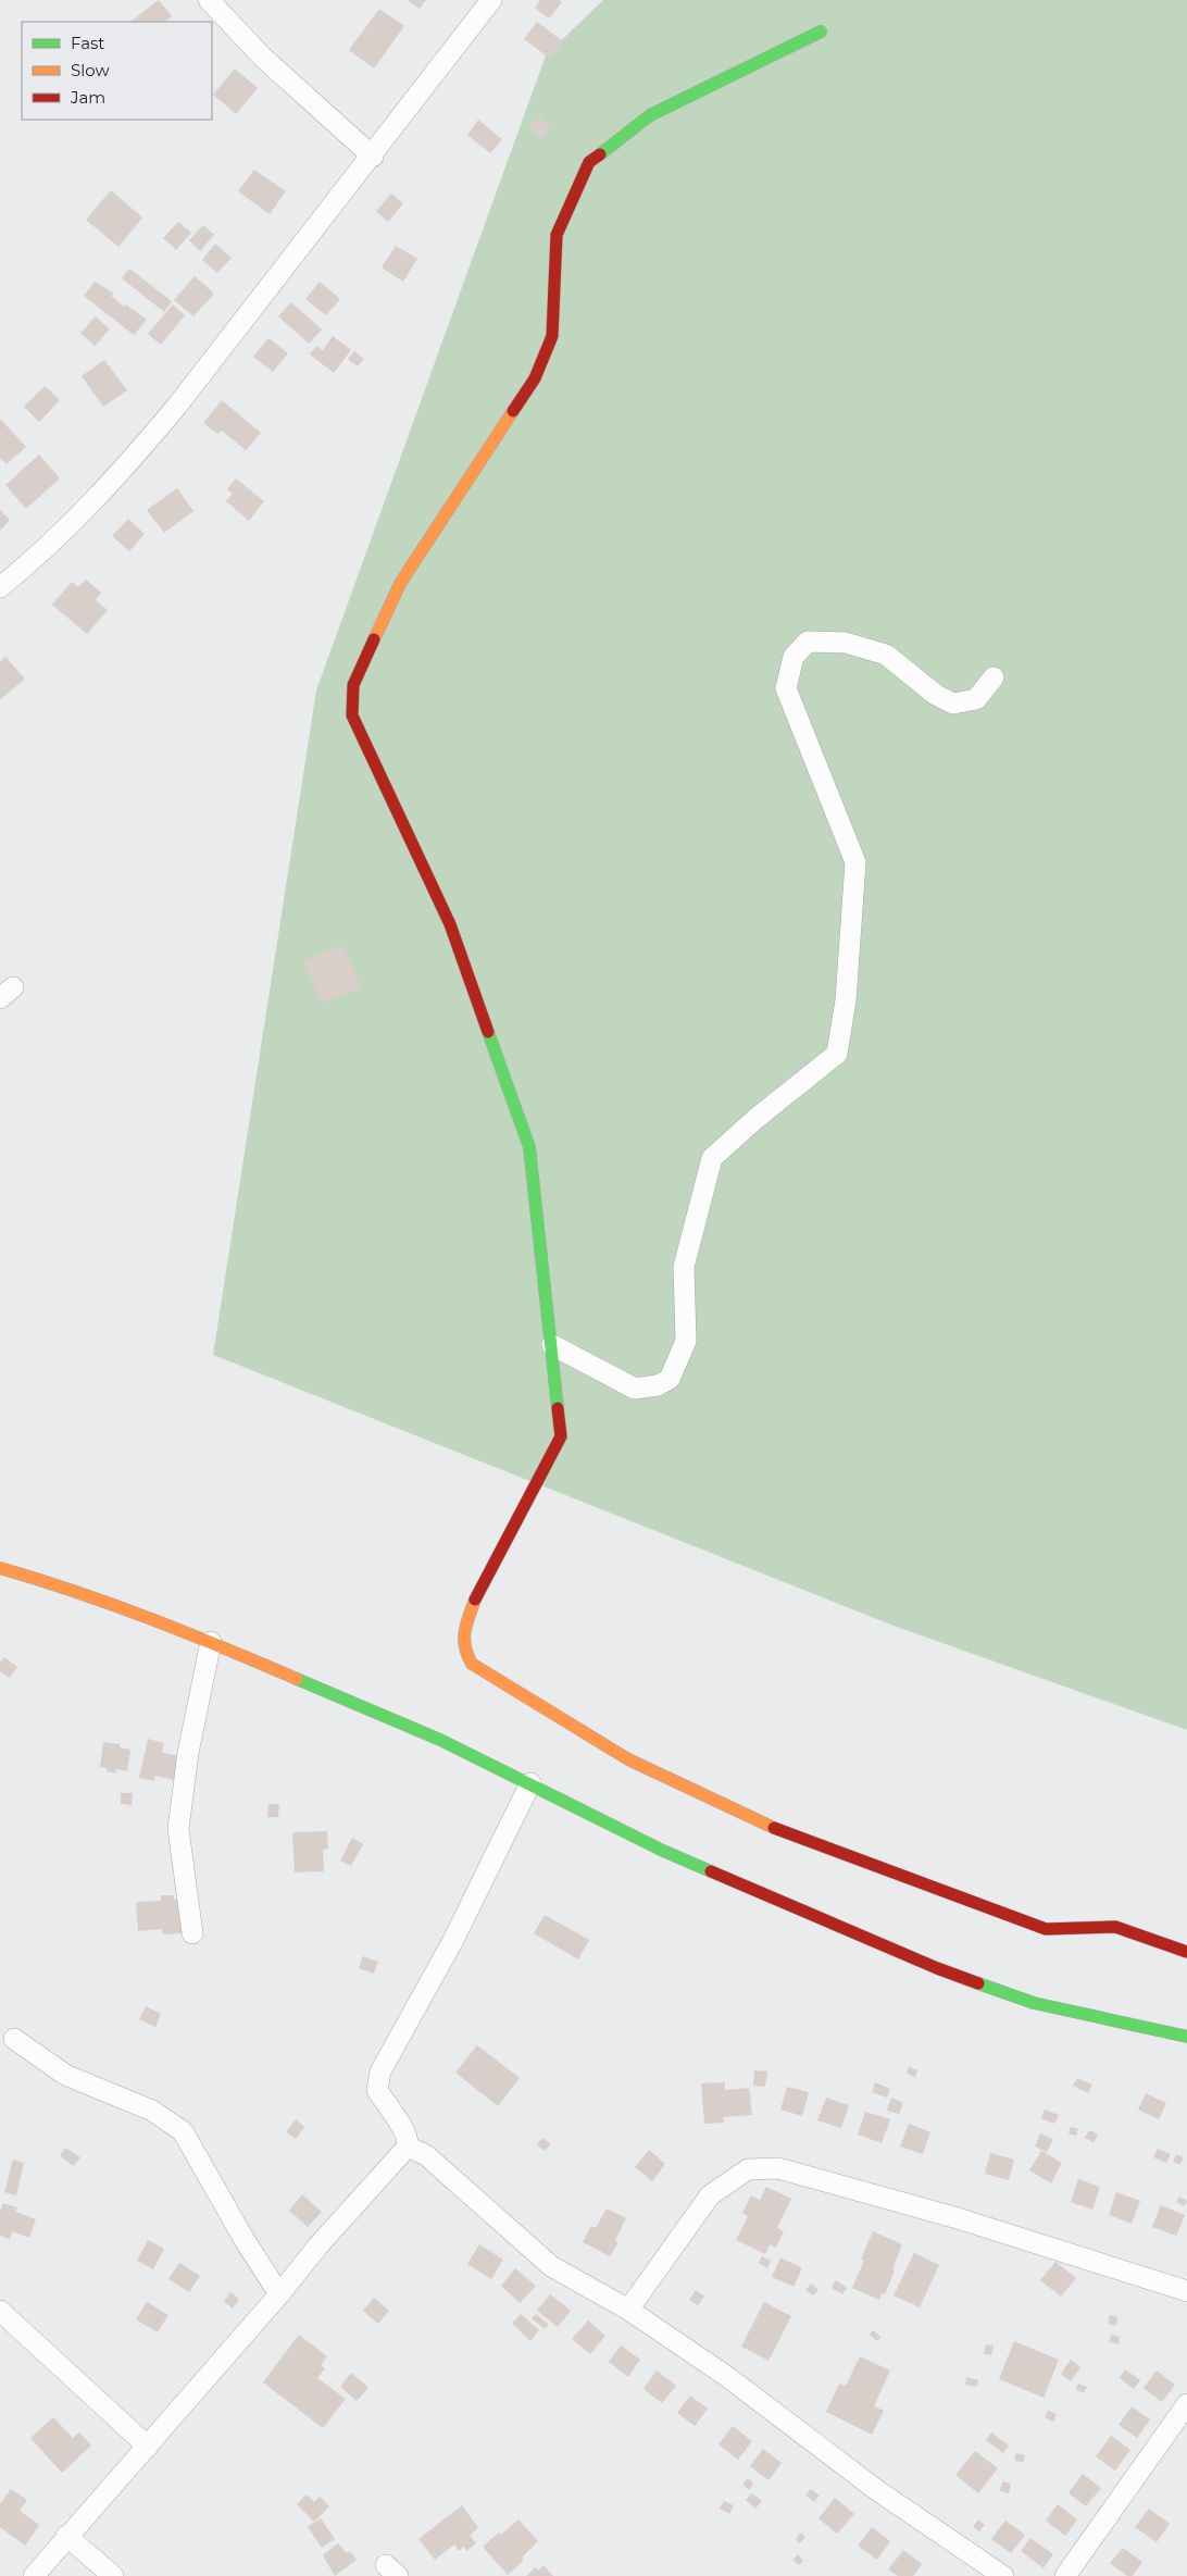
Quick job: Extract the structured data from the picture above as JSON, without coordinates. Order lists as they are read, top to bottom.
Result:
{
  "legend": ["Fast", "Slow", "Jam"]
}
